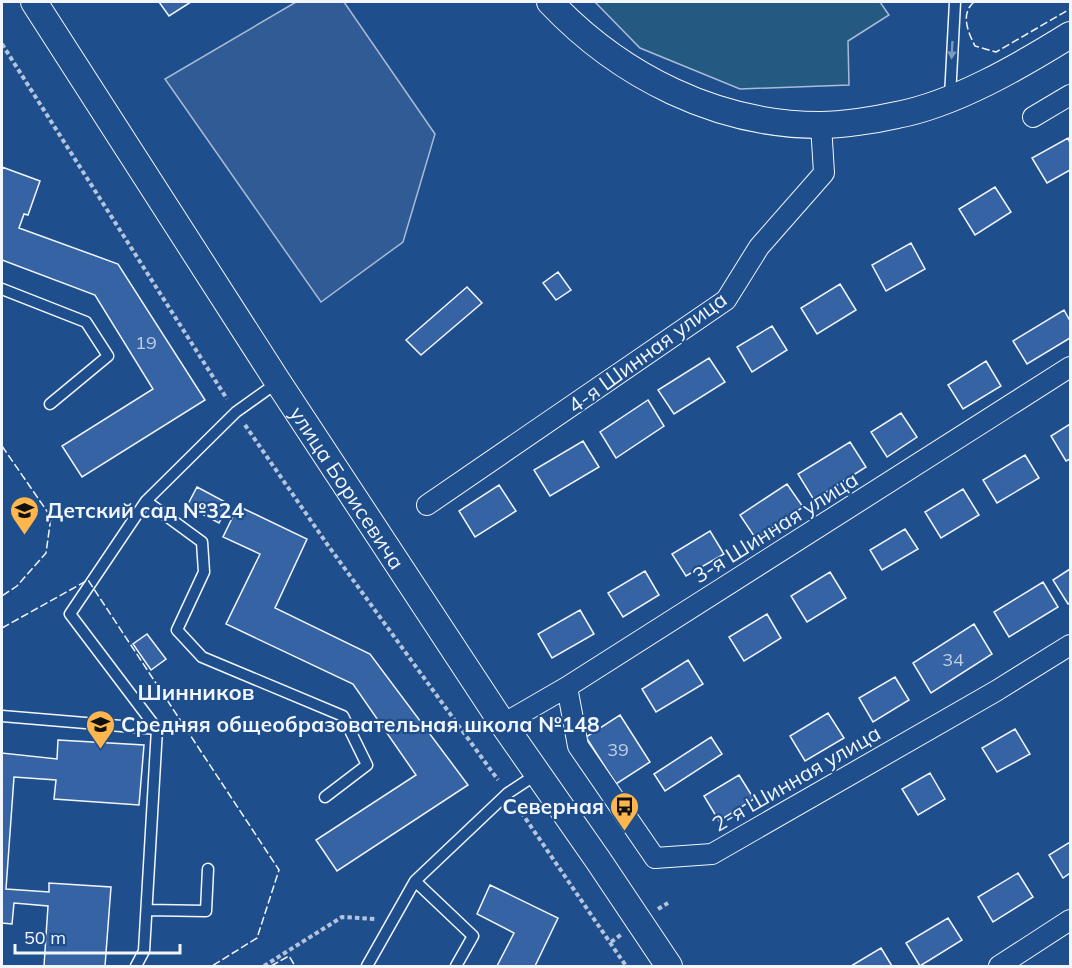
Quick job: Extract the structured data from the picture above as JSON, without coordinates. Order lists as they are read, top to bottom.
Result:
{
  "streets": {
    "street": [
      "4-я Шинная улица",
      "улица Борисевича",
      "3-я Шинная улица",
      "2-я Шинная улица"
    ]
  },
  "crossings": [
    ["улица Борисевича", "3-я Шинная улица"],
    ["3-я Шинная улица", "2-я Шинная улица"]
  ],
  "districts": ["Шинников"],
  "places": {
    "school or university": ["Детский сад №324", "Средняя общеобразовательная школа №148"],
    "bus stop": ["Северная"]
  },
  "house_numbers": ["19", "34", "39"],
  "scale_bar": "50 m"
}
